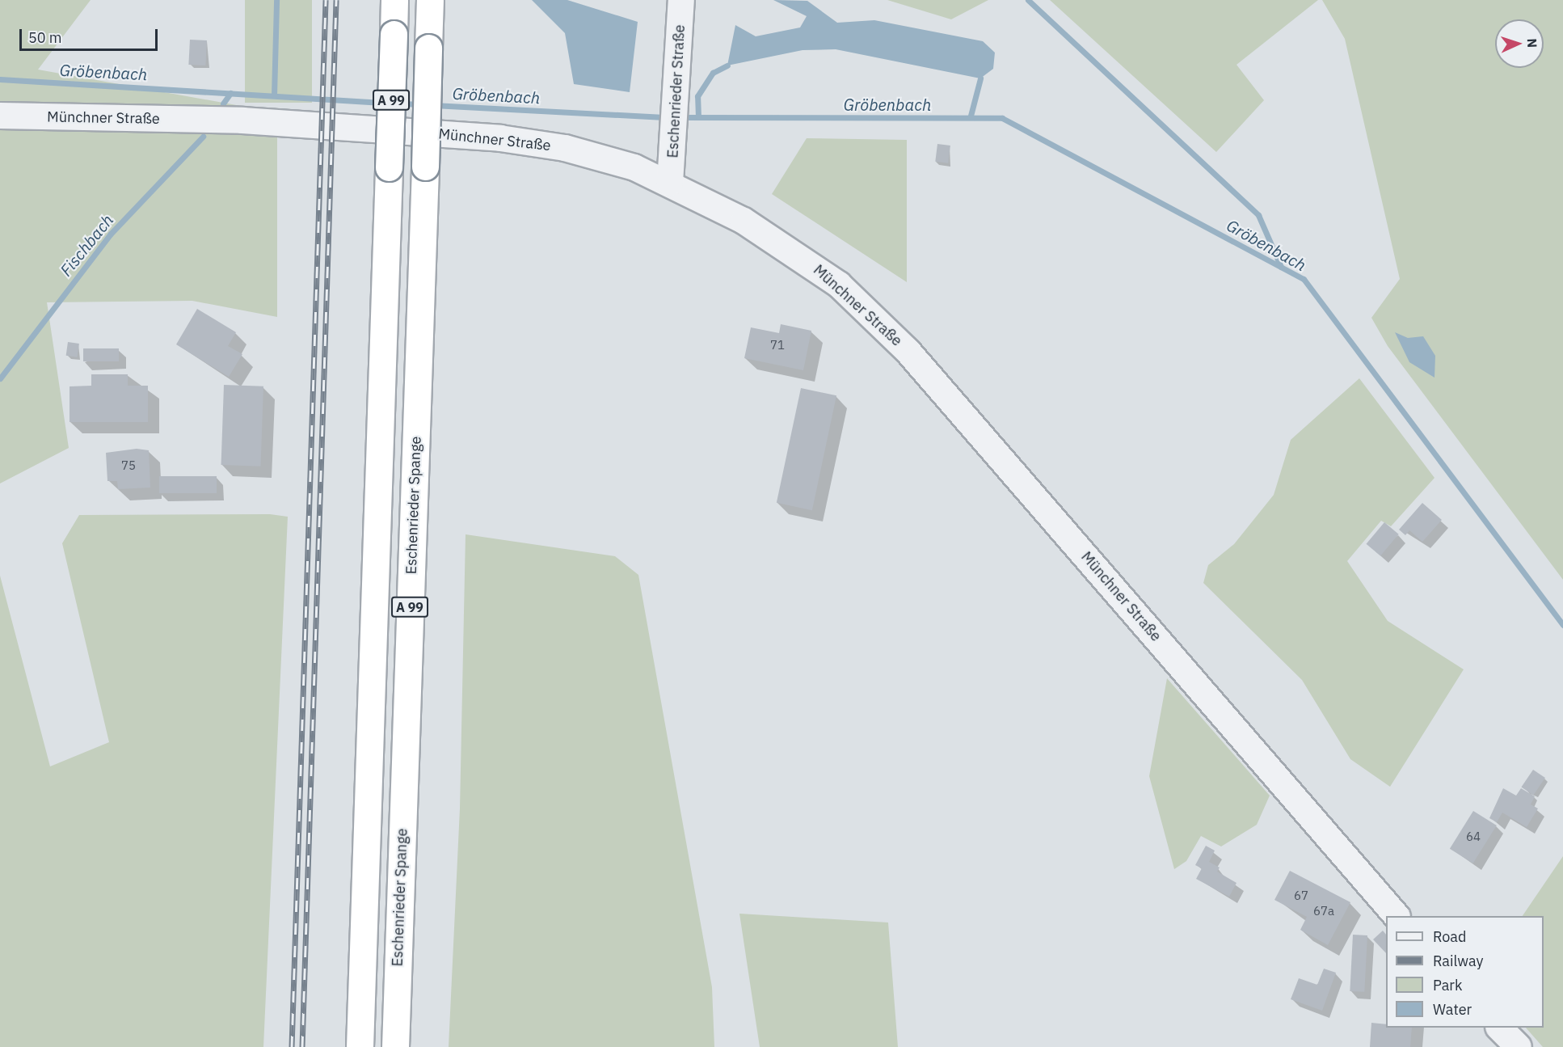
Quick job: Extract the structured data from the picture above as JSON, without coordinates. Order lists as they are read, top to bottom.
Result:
{
  "streets": {
    "highway": ["A 99", "Eschenrieder Spange"],
    "street": ["Eschenrieder Straße", "Münchner Straße"]
  },
  "crossings": [
    ["Eschenrieder Straße", "Münchner Straße"]
  ],
  "water": ["Gröbenbach", "Fischbach"],
  "house_numbers": [
    "71",
    "75",
    "64",
    "67",
    "67a"
  ],
  "legend": [
    "Road",
    "Railway",
    "Park",
    "Water"
  ],
  "scale_bar": "50 m",
  "north": "right"
}
